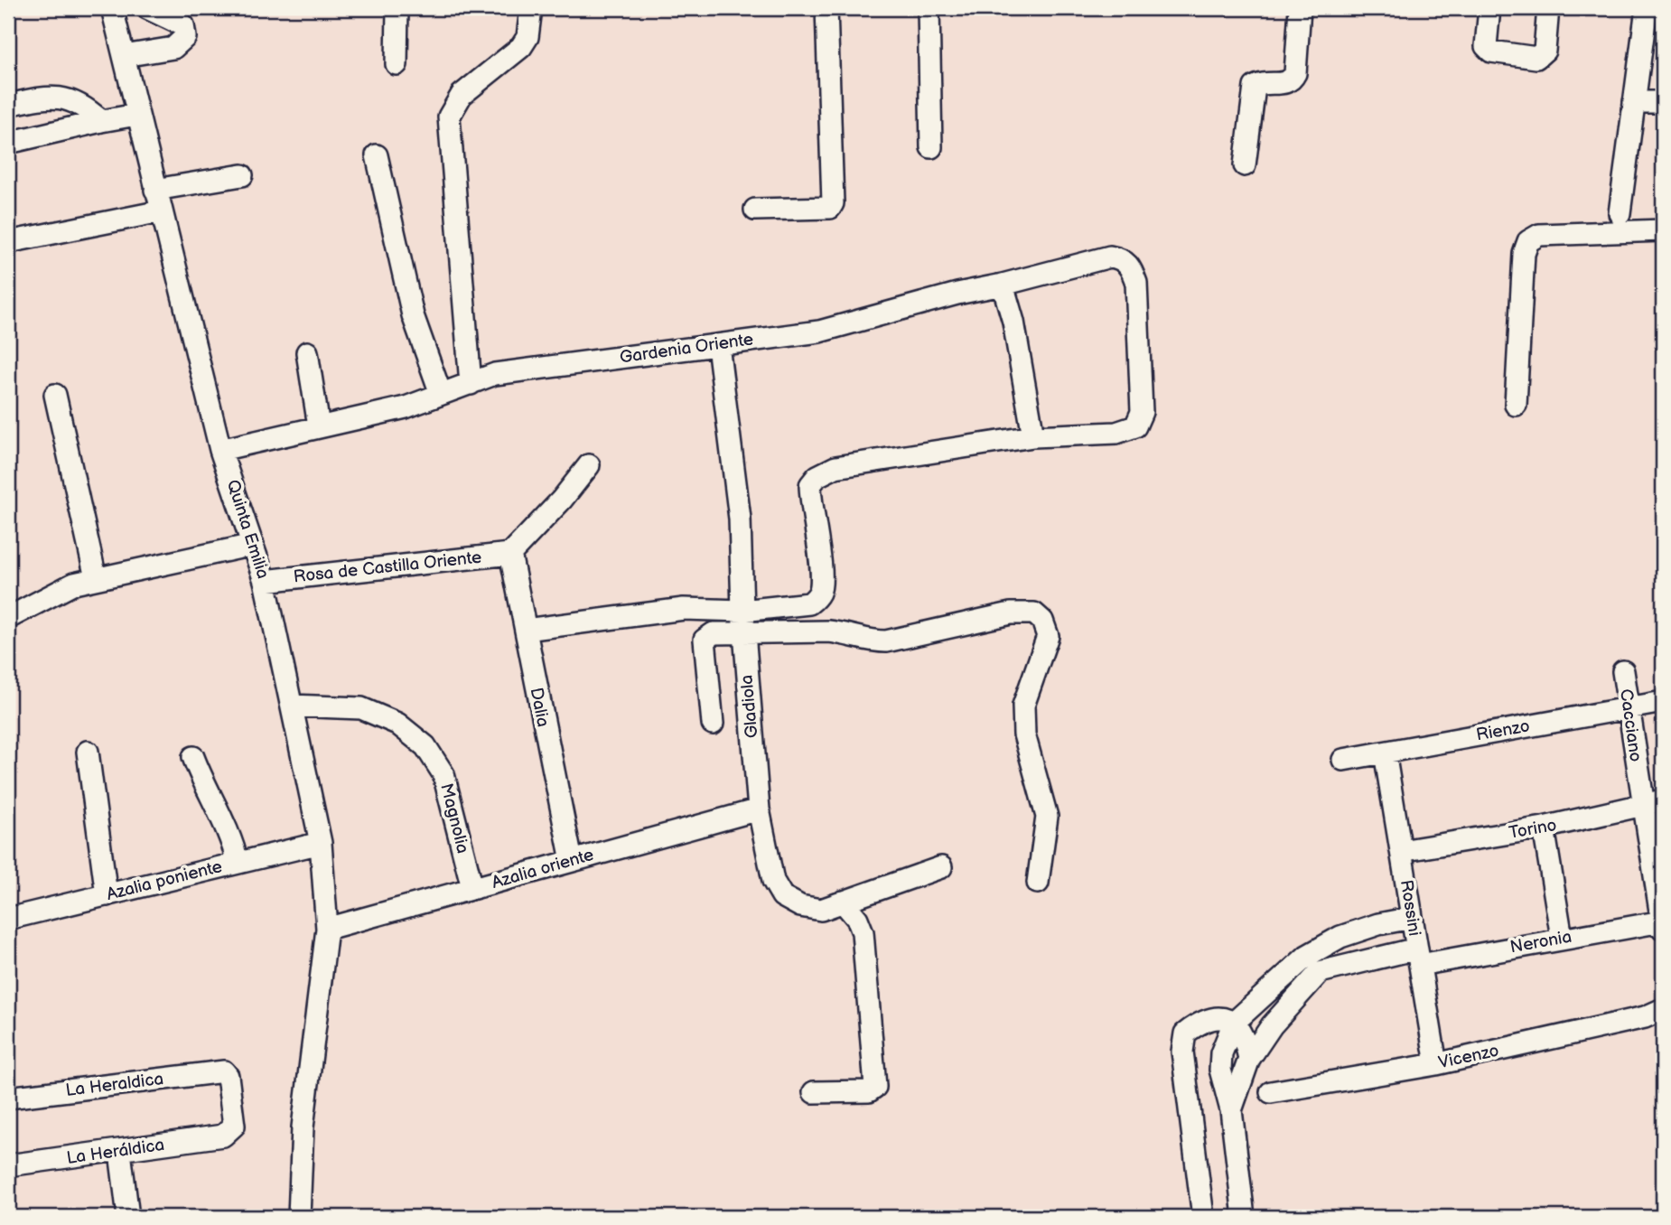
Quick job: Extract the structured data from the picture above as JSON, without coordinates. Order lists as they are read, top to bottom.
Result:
{
  "streets": {
    "street": [
      "Gardenia Oriente",
      "Quinta Emilia",
      "Rosa de Castilla Oriente",
      "Gladiola",
      "Dalia",
      "Cacciano",
      "Rienzo",
      "Magnolia",
      "Torino",
      "Azalia oriente",
      "Azalia poniente",
      "Rossini",
      "Neronia",
      "Vicenzo",
      "La Heraldica",
      "La Heráldica"
    ]
  },
  "crossings": [
    ["Gardenia Oriente", "Quinta Emilia"],
    ["Gardenia Oriente", "Gladiola"],
    ["Quinta Emilia", "Rosa de Castilla Oriente"],
    ["Quinta Emilia", "Magnolia"],
    ["Quinta Emilia", "Azalia oriente"],
    ["Quinta Emilia", "Azalia poniente"],
    ["Rosa de Castilla Oriente", "Dalia"],
    ["Gladiola", "Azalia oriente"],
    ["Dalia", "Azalia oriente"],
    ["Cacciano", "Rienzo"],
    ["Cacciano", "Torino"],
    ["Cacciano", "Neronia"],
    ["Rienzo", "Rossini"],
    ["Magnolia", "Azalia oriente"],
    ["Torino", "Rossini"],
    ["Rossini", "Neronia"],
    ["Rossini", "Vicenzo"],
    ["La Heraldica", "La Heráldica"]
  ]
}
